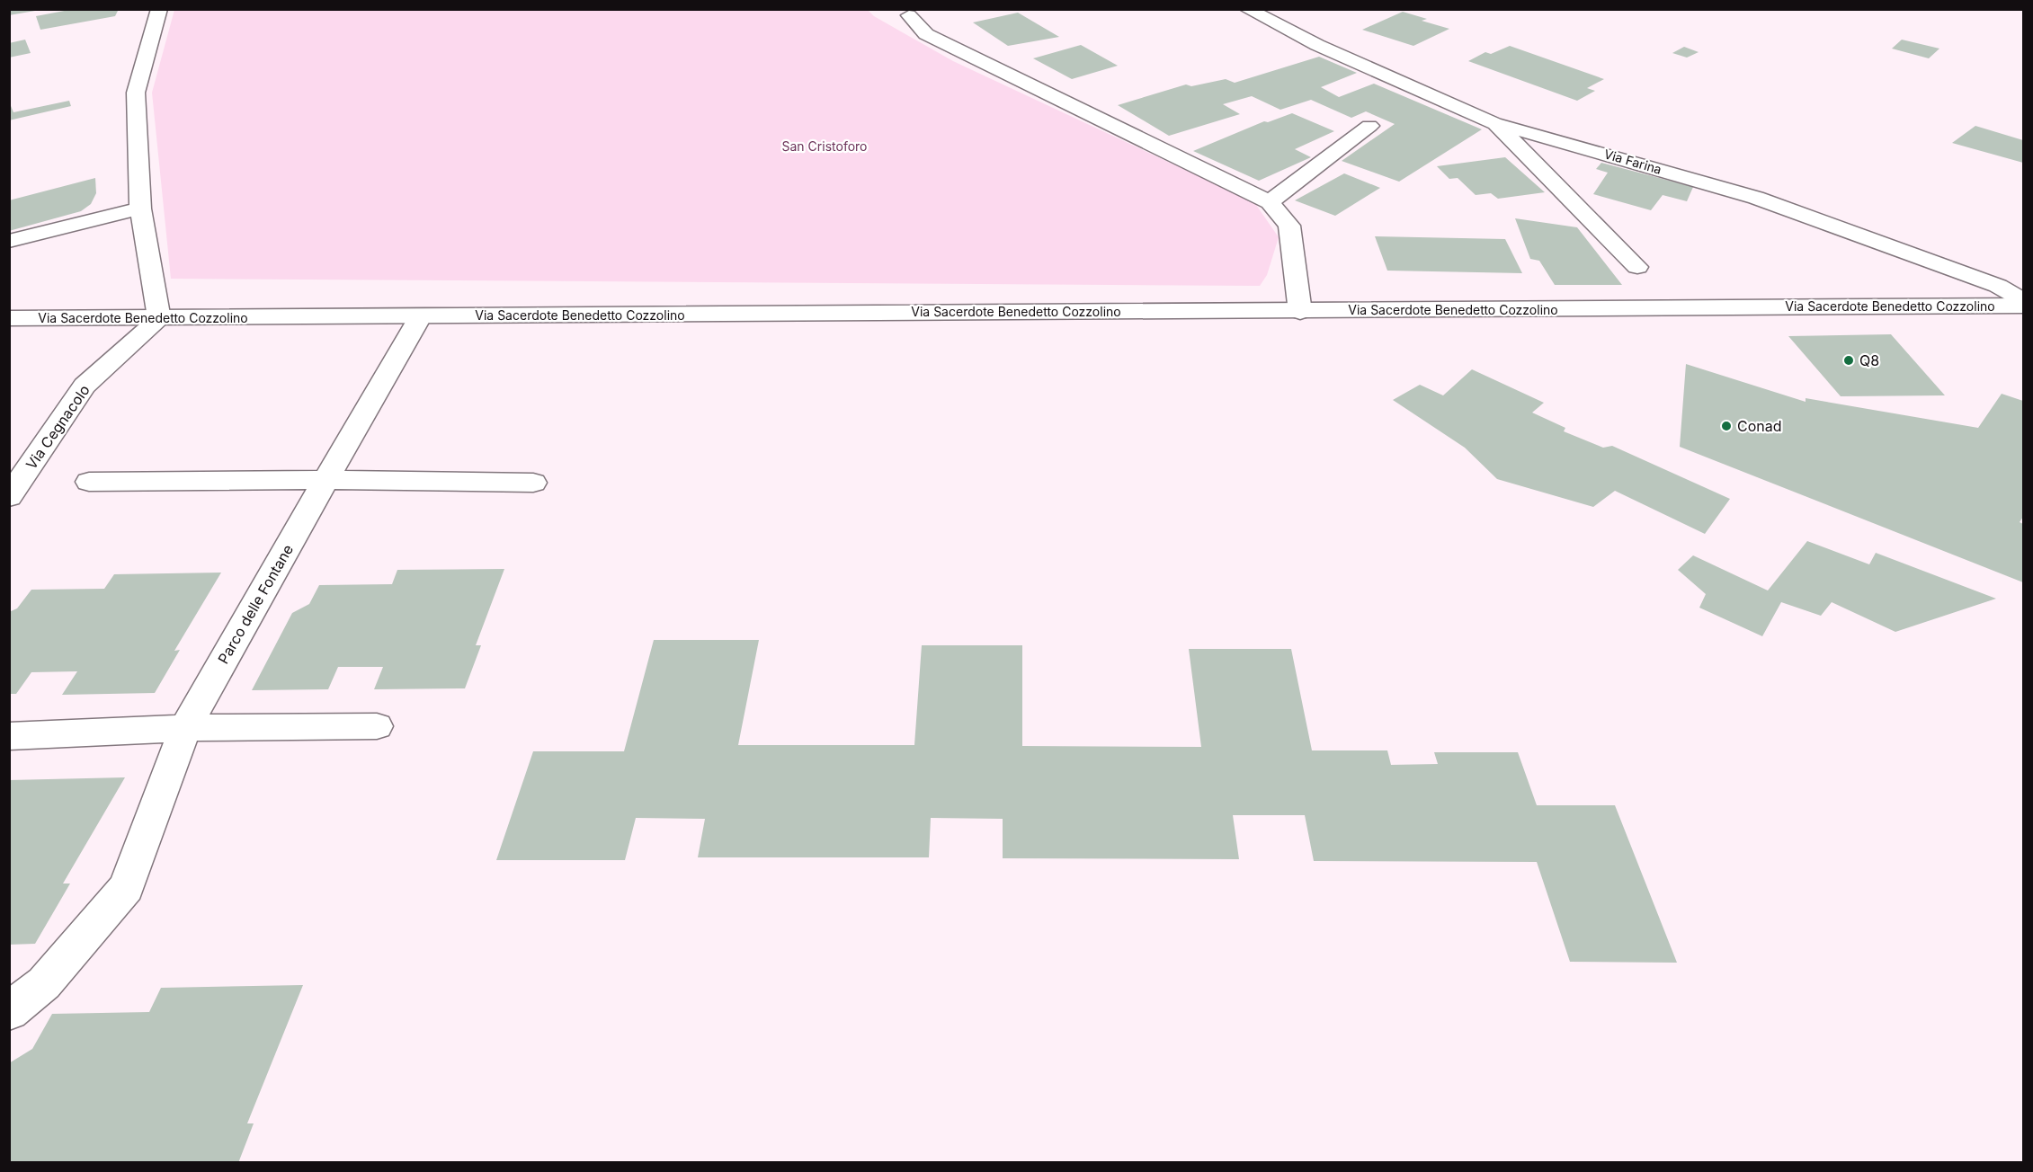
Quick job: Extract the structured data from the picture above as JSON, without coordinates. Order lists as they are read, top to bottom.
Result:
{
  "streets": {
    "street": [
      "Via Farina",
      "Via Sacerdote Benedetto Cozzolino",
      "Via Cegnacolo",
      "Parco delle Fontane"
    ]
  },
  "crossings": [
    ["Via Sacerdote Benedetto Cozzolino", "Via Cegnacolo"],
    ["Via Sacerdote Benedetto Cozzolino", "Parco delle Fontane"]
  ],
  "parks": ["San Cristoforo"],
  "places": ["Q8", "Conad"]
}
